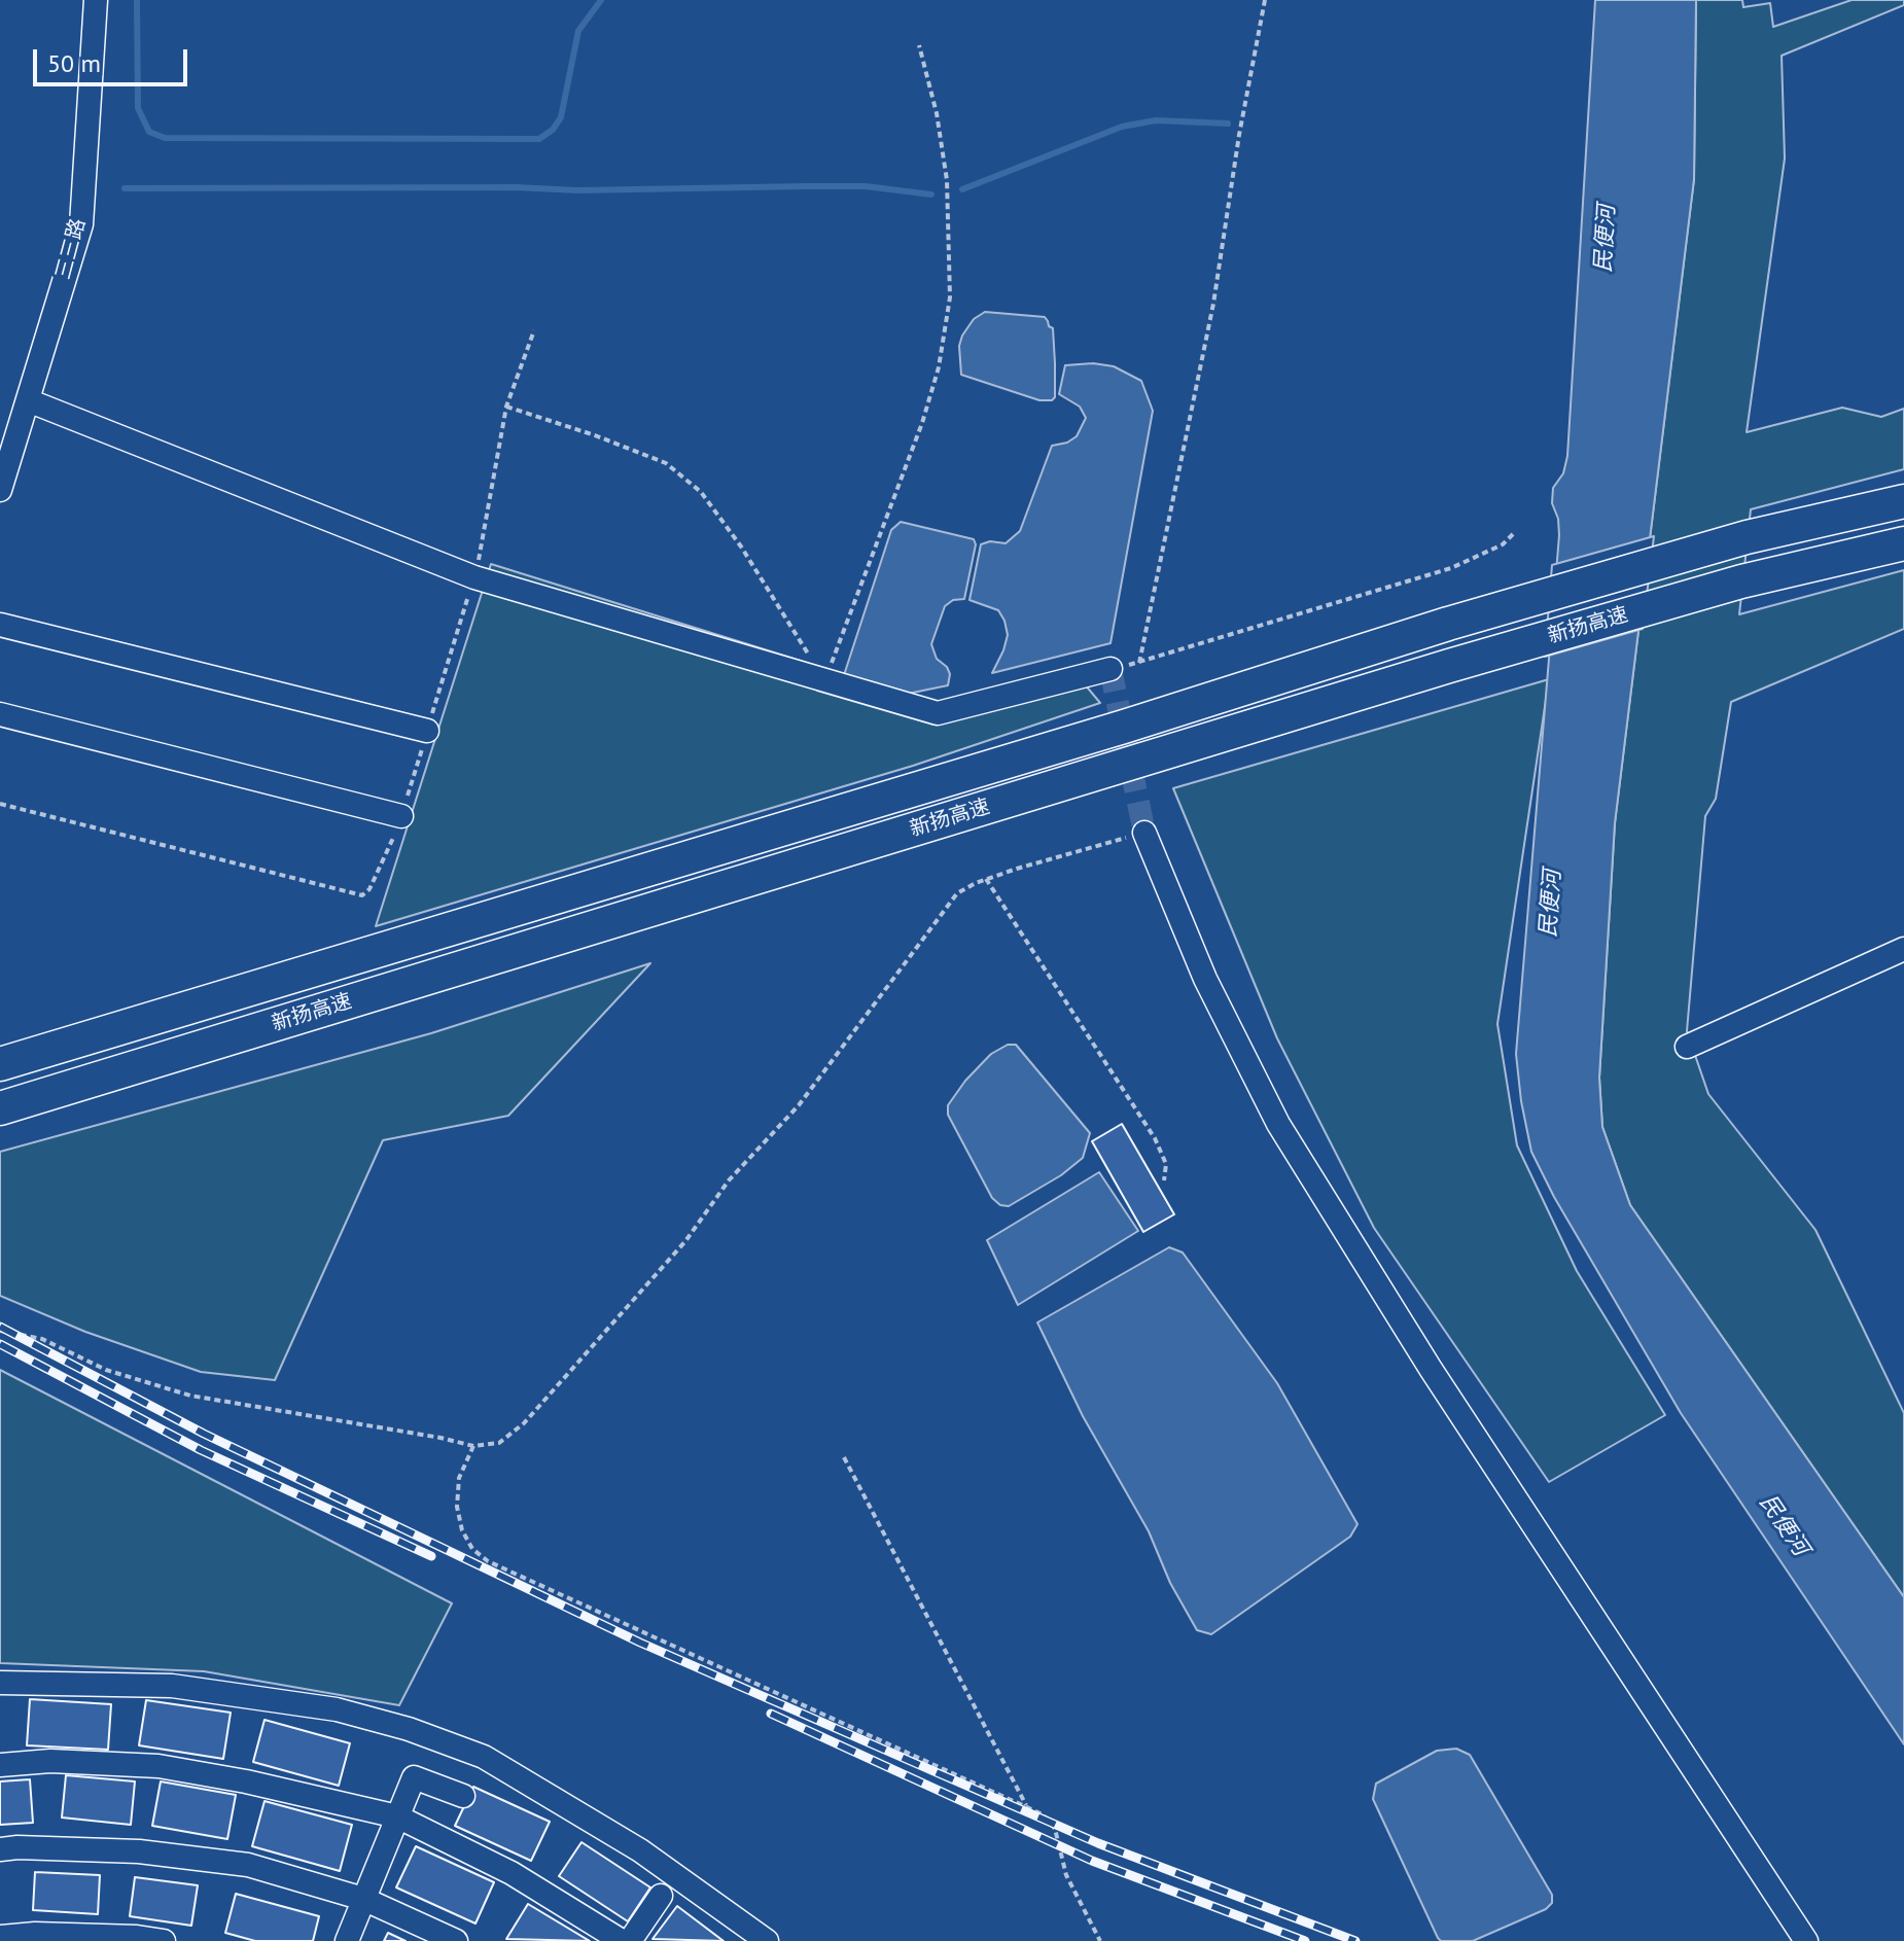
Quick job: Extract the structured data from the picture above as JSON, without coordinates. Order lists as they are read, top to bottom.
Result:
{
  "streets": {
    "highway": ["新扬高速"],
    "street": ["三三路"]
  },
  "water": ["民便河"],
  "scale_bar": "50 m"
}
